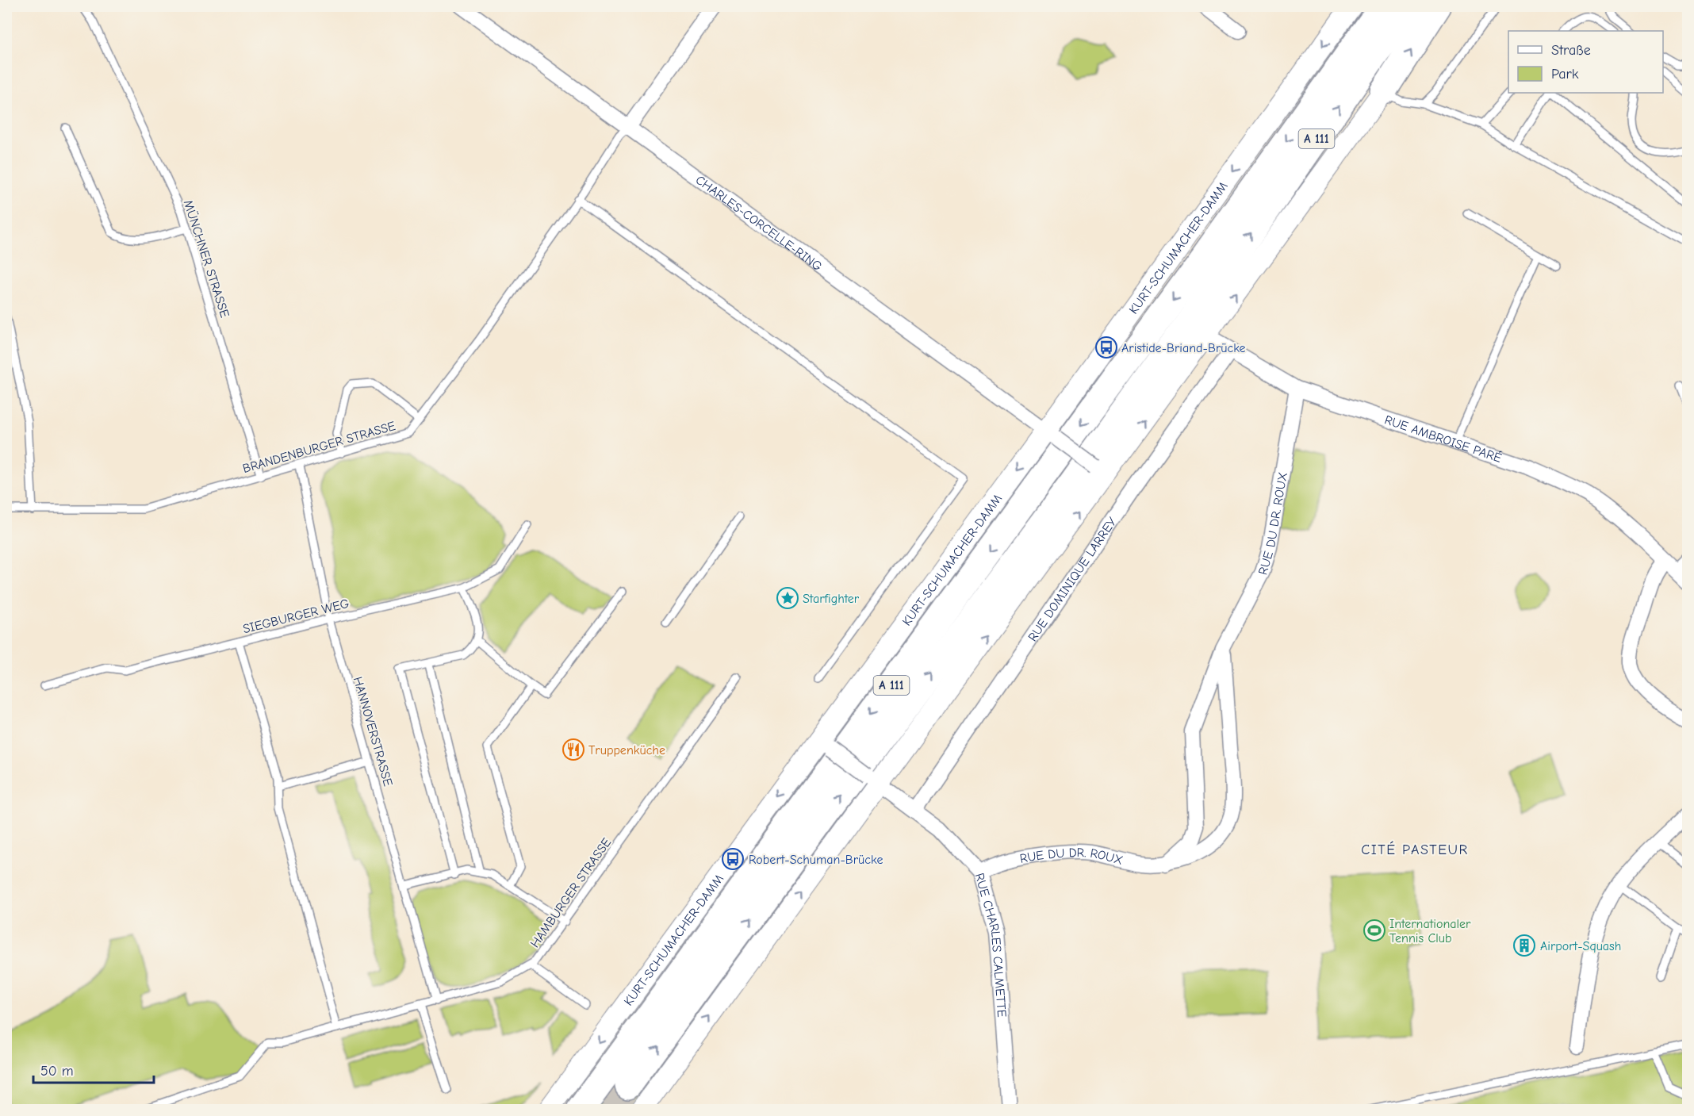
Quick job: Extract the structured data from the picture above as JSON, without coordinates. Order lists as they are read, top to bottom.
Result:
{
  "streets": {
    "highway": ["A 111"],
    "main road": ["KURT-SCHUMACHER-DAMM"],
    "street": [
      "CHARLES-CORCELLE-RING",
      "RUE AMBROISE PARÉ",
      "RUE DU DR. ROUX",
      "RUE DOMINIQUE LARREY",
      "RUE CHARLES CALMETTE"
    ],
    "lane": [
      "MÜNCHNER STRASSE",
      "BRANDENBURGER STRASSE",
      "SIEGBURGER WEG",
      "HANNOVERSTRASSE",
      "HAMBURGER STRASSE"
    ]
  },
  "crossings": [
    ["CHARLES-CORCELLE-RING", "KURT-SCHUMACHER-DAMM"],
    ["CHARLES-CORCELLE-RING", "BRANDENBURGER STRASSE"],
    ["MÜNCHNER STRASSE", "BRANDENBURGER STRASSE"],
    ["RUE AMBROISE PARÉ", "RUE DU DR. ROUX"],
    ["RUE AMBROISE PARÉ", "RUE DOMINIQUE LARREY"],
    ["BRANDENBURGER STRASSE", "HANNOVERSTRASSE"],
    ["RUE DU DR. ROUX", "RUE CHARLES CALMETTE"],
    ["RUE DOMINIQUE LARREY", "RUE CHARLES CALMETTE"],
    ["SIEGBURGER WEG", "HANNOVERSTRASSE"],
    ["HANNOVERSTRASSE", "HAMBURGER STRASSE"]
  ],
  "districts": ["CITÉ PASTEUR"],
  "places": {
    "bus stop": ["Aristide-Briand-Brücke", "Robert-Schuman-Brücke"],
    "place": ["Starfighter"],
    "restaurant": ["Truppenküche"],
    "sports": ["Internationaler Tennis Club"],
    "building": ["Airport-Squash"]
  },
  "legend": ["Straße", "Park"],
  "scale_bar": "50 m"
}
